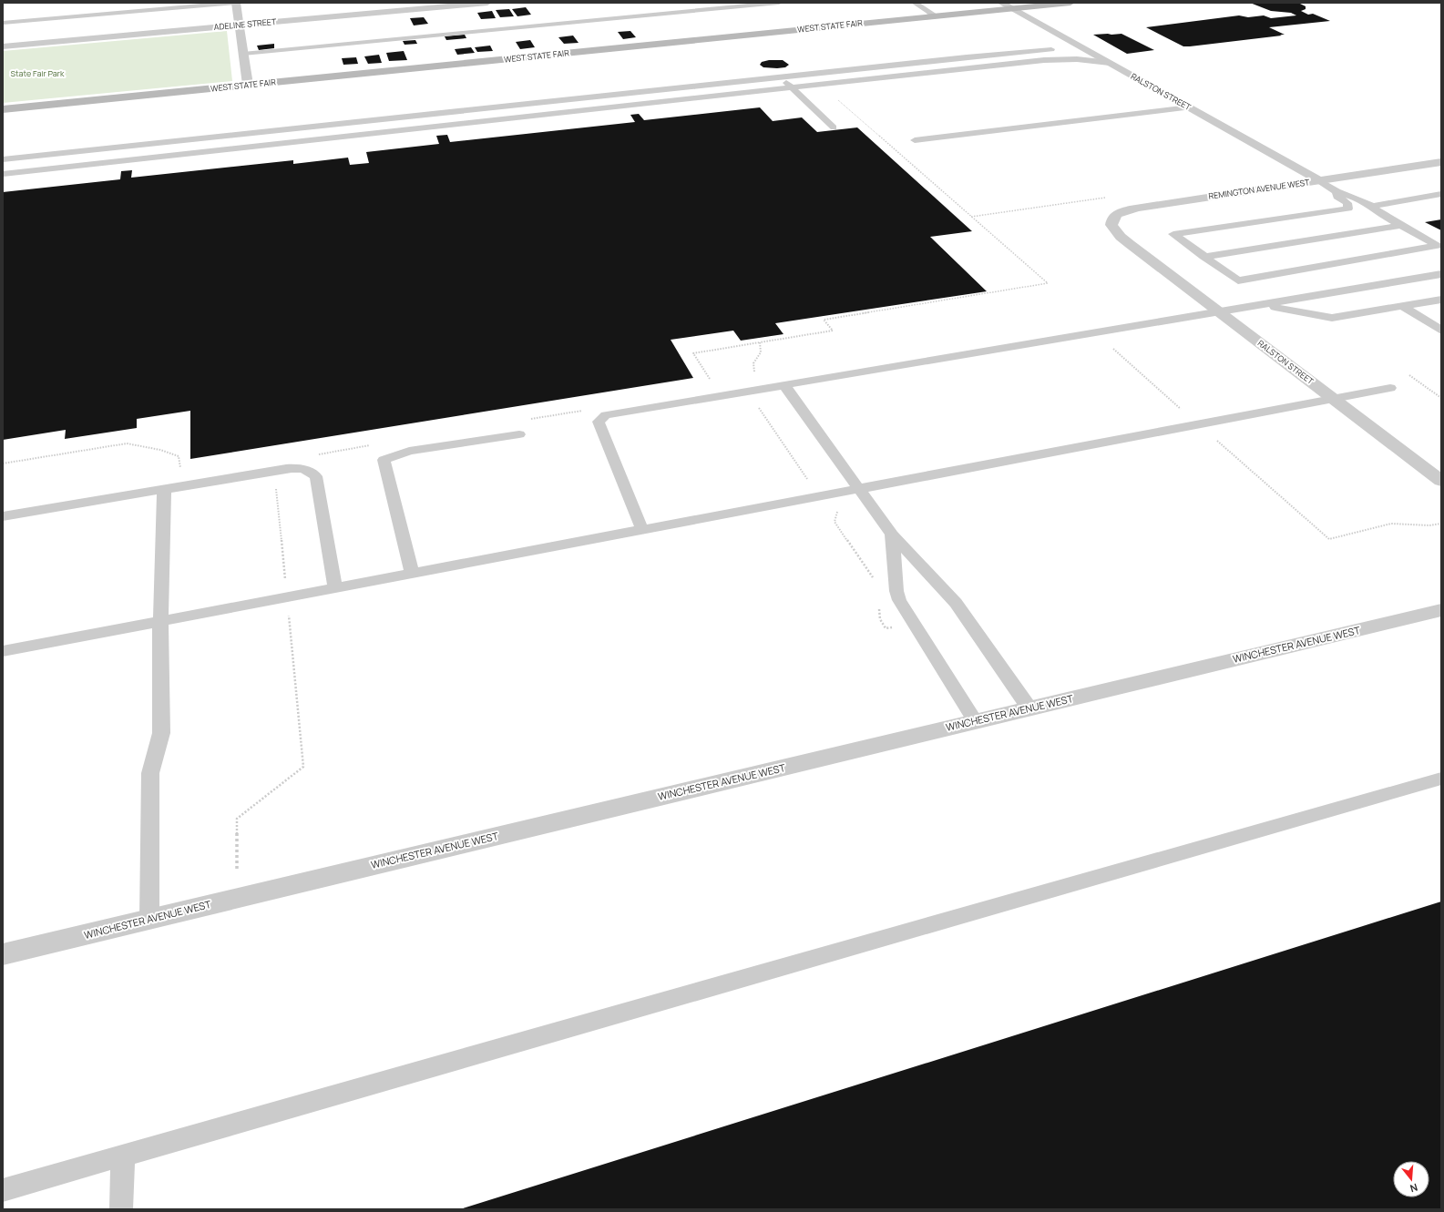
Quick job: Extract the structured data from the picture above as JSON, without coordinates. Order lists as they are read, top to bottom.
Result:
{
  "streets": {
    "street": [
      "ADELINE STREET",
      "WEST STATE FAIR",
      "RALSTON STREET",
      "REMINGTON AVENUE WEST",
      "WINCHESTER AVENUE WEST"
    ]
  },
  "crossings": [
    ["WEST STATE FAIR", "RALSTON STREET"],
    ["RALSTON STREET", "REMINGTON AVENUE WEST"]
  ],
  "parks": ["State Fair Park"],
  "north": "bottom"
}
